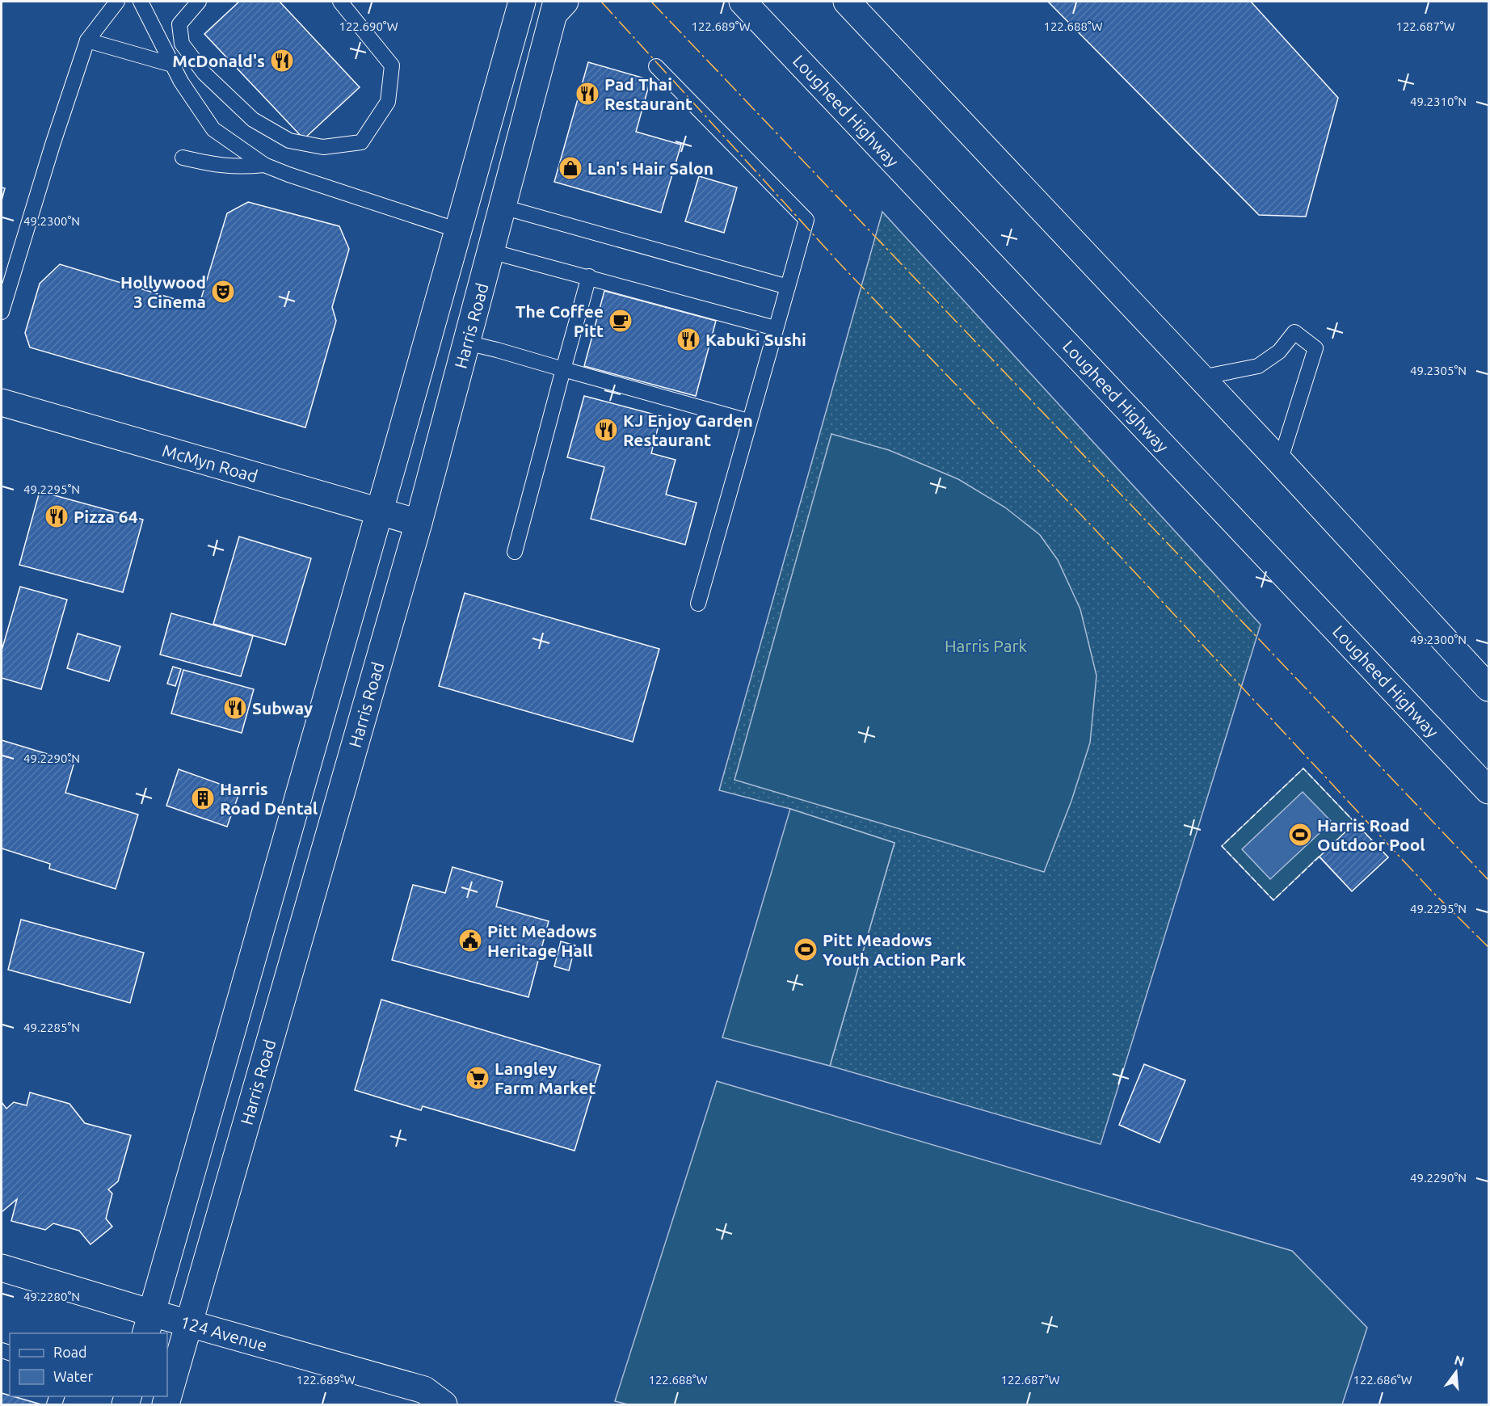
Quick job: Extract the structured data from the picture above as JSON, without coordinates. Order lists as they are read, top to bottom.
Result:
{
  "streets": {
    "main road": [
      "Lougheed Highway",
      "Harris Road",
      "McMyn Road",
      "124 Avenue"
    ]
  },
  "crossings": [
    ["Harris Road", "McMyn Road"],
    ["Harris Road", "124 Avenue"]
  ],
  "parks": ["Harris Park"],
  "places": {
    "restaurant": [
      "McDonald's",
      "Pad Thai Restaurant",
      "Kabuki Sushi",
      "KJ Enjoy Garden Restaurant",
      "Pizza 64",
      "Subway"
    ],
    "shop": ["Lan's Hair Salon"],
    "theatre": ["Hollywood 3 Cinema"],
    "cafe": ["The Coffee Pitt"],
    "building": ["Harris Road Dental"],
    "sports": ["Harris Road Outdoor Pool", "Pitt Meadows Youth Action Park"],
    "public building": ["Pitt Meadows Heritage Hall"],
    "supermarket": ["Langley Farm Market"]
  },
  "legend": ["Road", "Water"],
  "north": "top",
  "coordinates": [
    "122.690°W",
    "122.689°W",
    "122.688°W",
    "122.687°W",
    "49.2310°N",
    "49.2300°N",
    "49.2305°N",
    "49.2295°N",
    "49.2290°N",
    "49.2285°N",
    "49.2280°N",
    "122.686°W"
  ]
}
